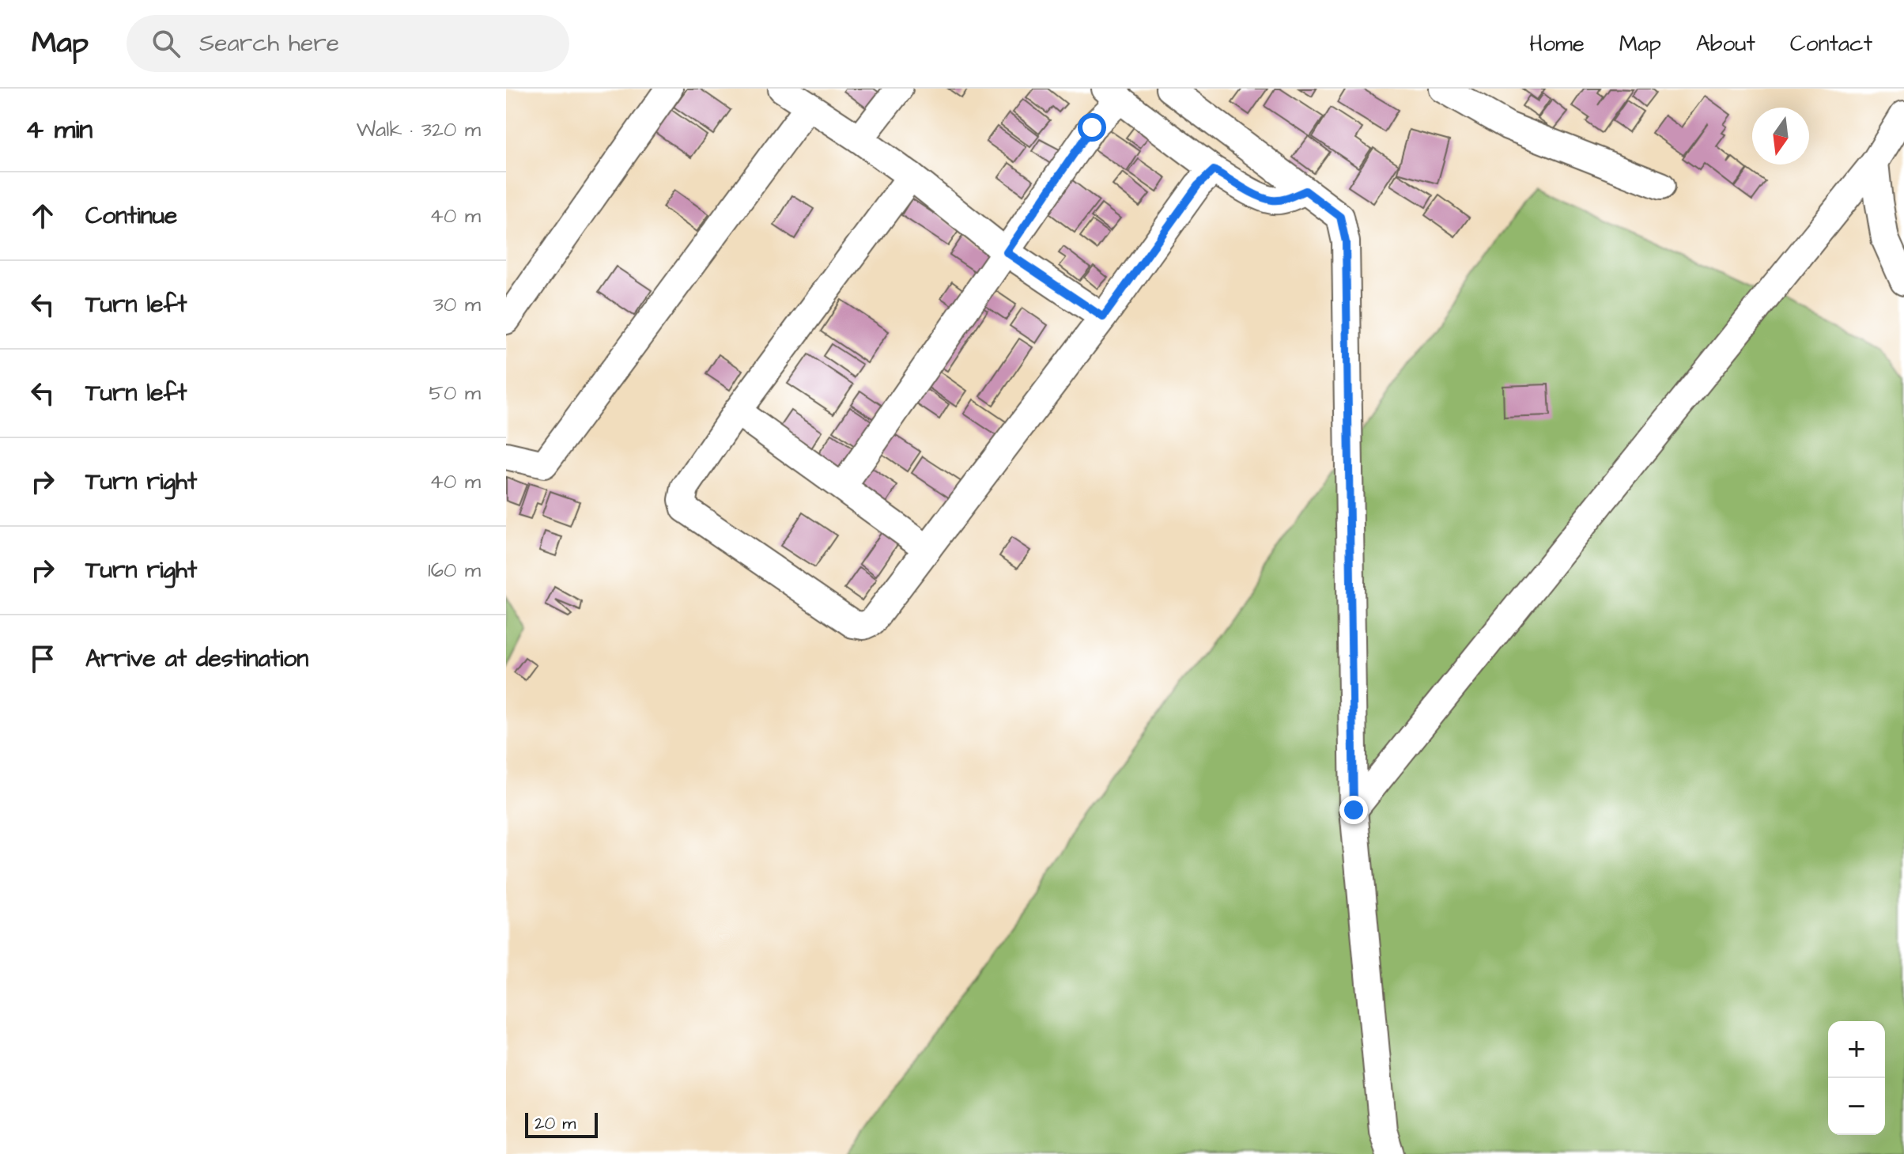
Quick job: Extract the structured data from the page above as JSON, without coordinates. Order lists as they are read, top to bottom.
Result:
{
  "scale_bar": "20 m",
  "north": "bottom",
  "page": {
    "header": "Map",
    "search": "Search here",
    "nav": [
      "Home",
      "Map",
      "About",
      "Contact"
    ],
    "heading": ["4 min", "Walk · 320 m"],
    "list": [
      ["Continue", "40 m"],
      ["Turn left", "30 m"],
      ["Turn left", "50 m"],
      ["Turn right", "40 m"],
      ["Turn right", "160 m"],
      "Arrive at destination"
    ],
    "map_buttons": ["+", "−"],
    "scale": "20 m"
  }
}
